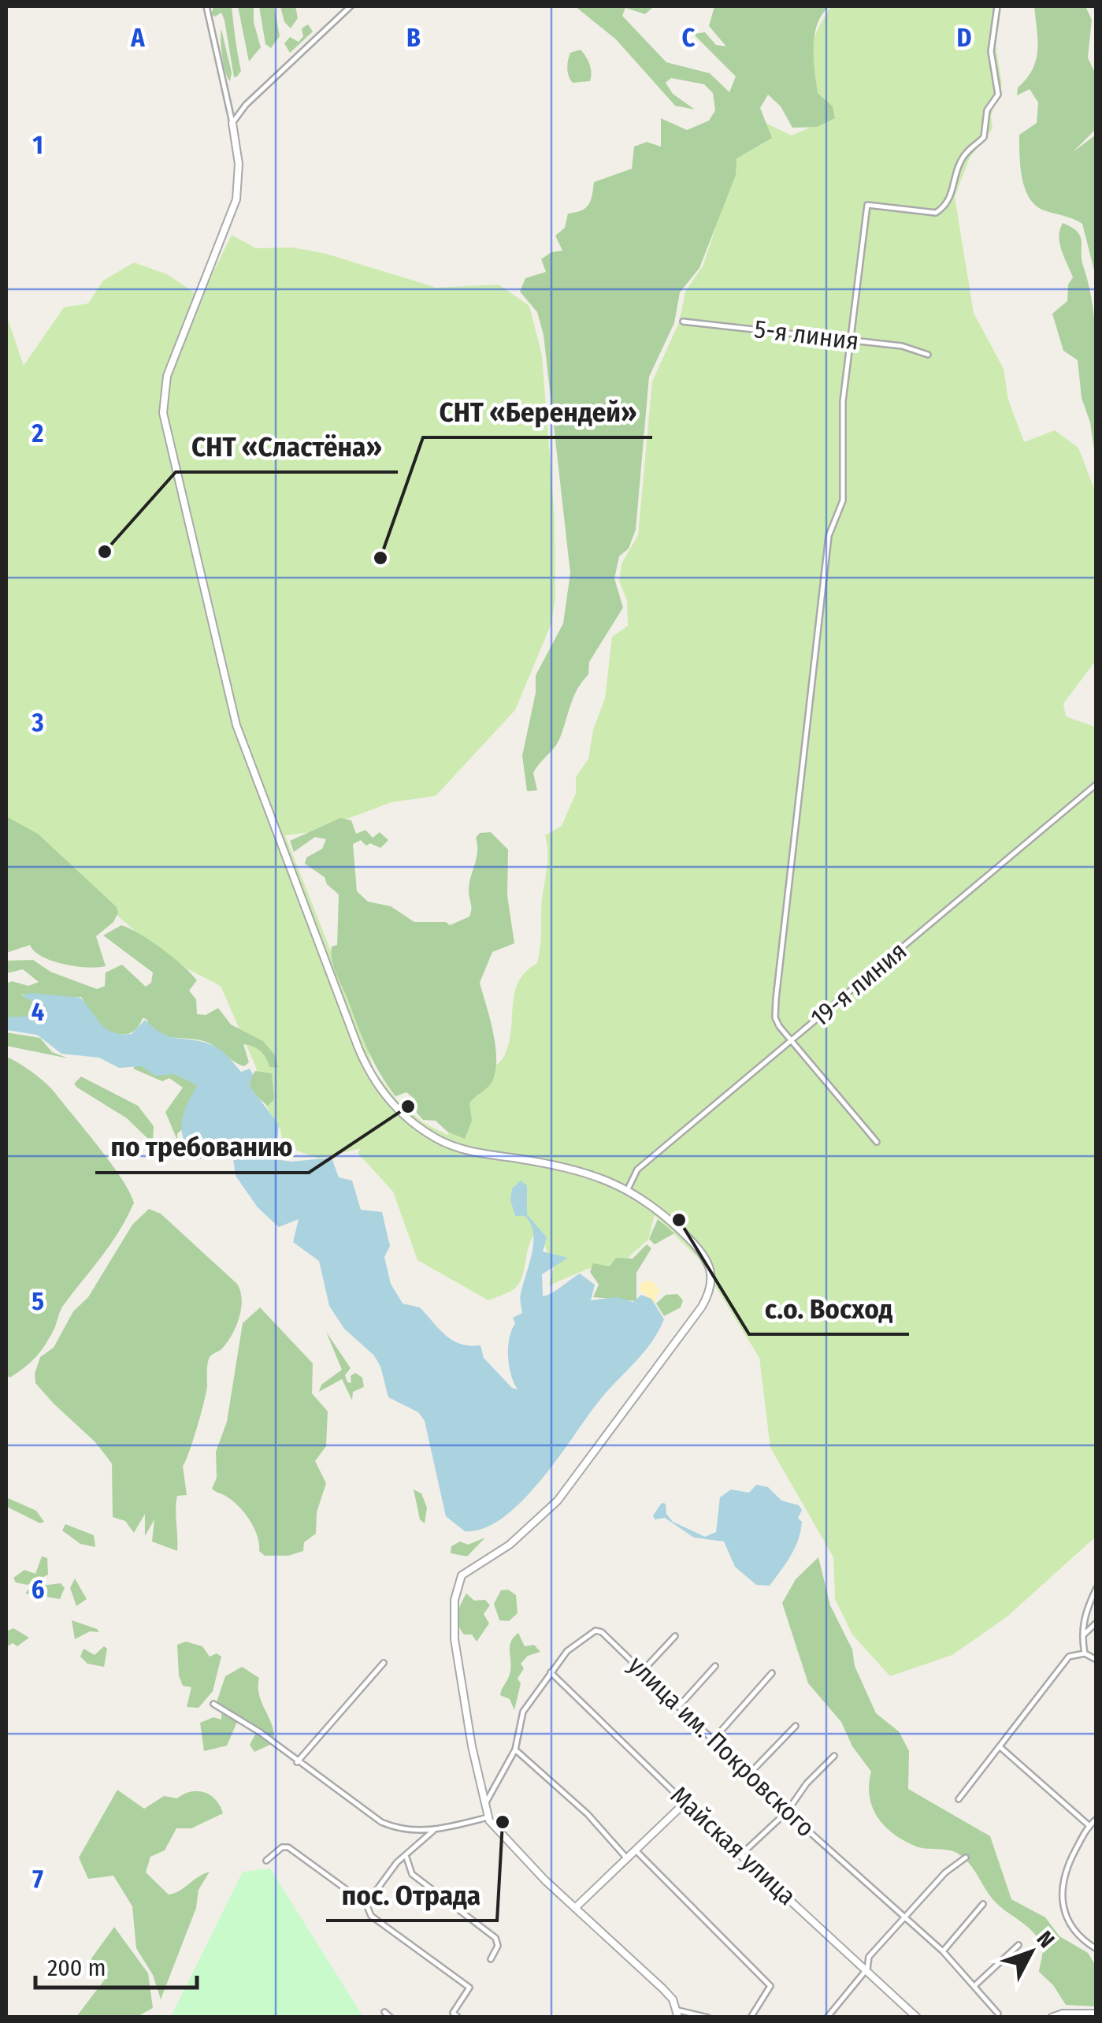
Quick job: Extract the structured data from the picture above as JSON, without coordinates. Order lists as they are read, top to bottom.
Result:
{
  "streets": {
    "street": [
      "5-я линия",
      "19-я линия",
      "улица им. Покровского",
      "Майская улица"
    ]
  },
  "crossings": [
    ["улица им. Покровского", "Майская улица"]
  ],
  "places": [
    "СНТ «Сластёна»",
    "СНТ «Берендей»",
    "по требованию",
    "с.о. Восход",
    "пос. Отрада"
  ],
  "scale_bar": "200 m",
  "north": "top right",
  "grid": {
    "columns": [
      "A",
      "B",
      "C",
      "D"
    ],
    "rows": [
      "1",
      "2",
      "3",
      "4",
      "5",
      "6",
      "7"
    ]
  }
}
